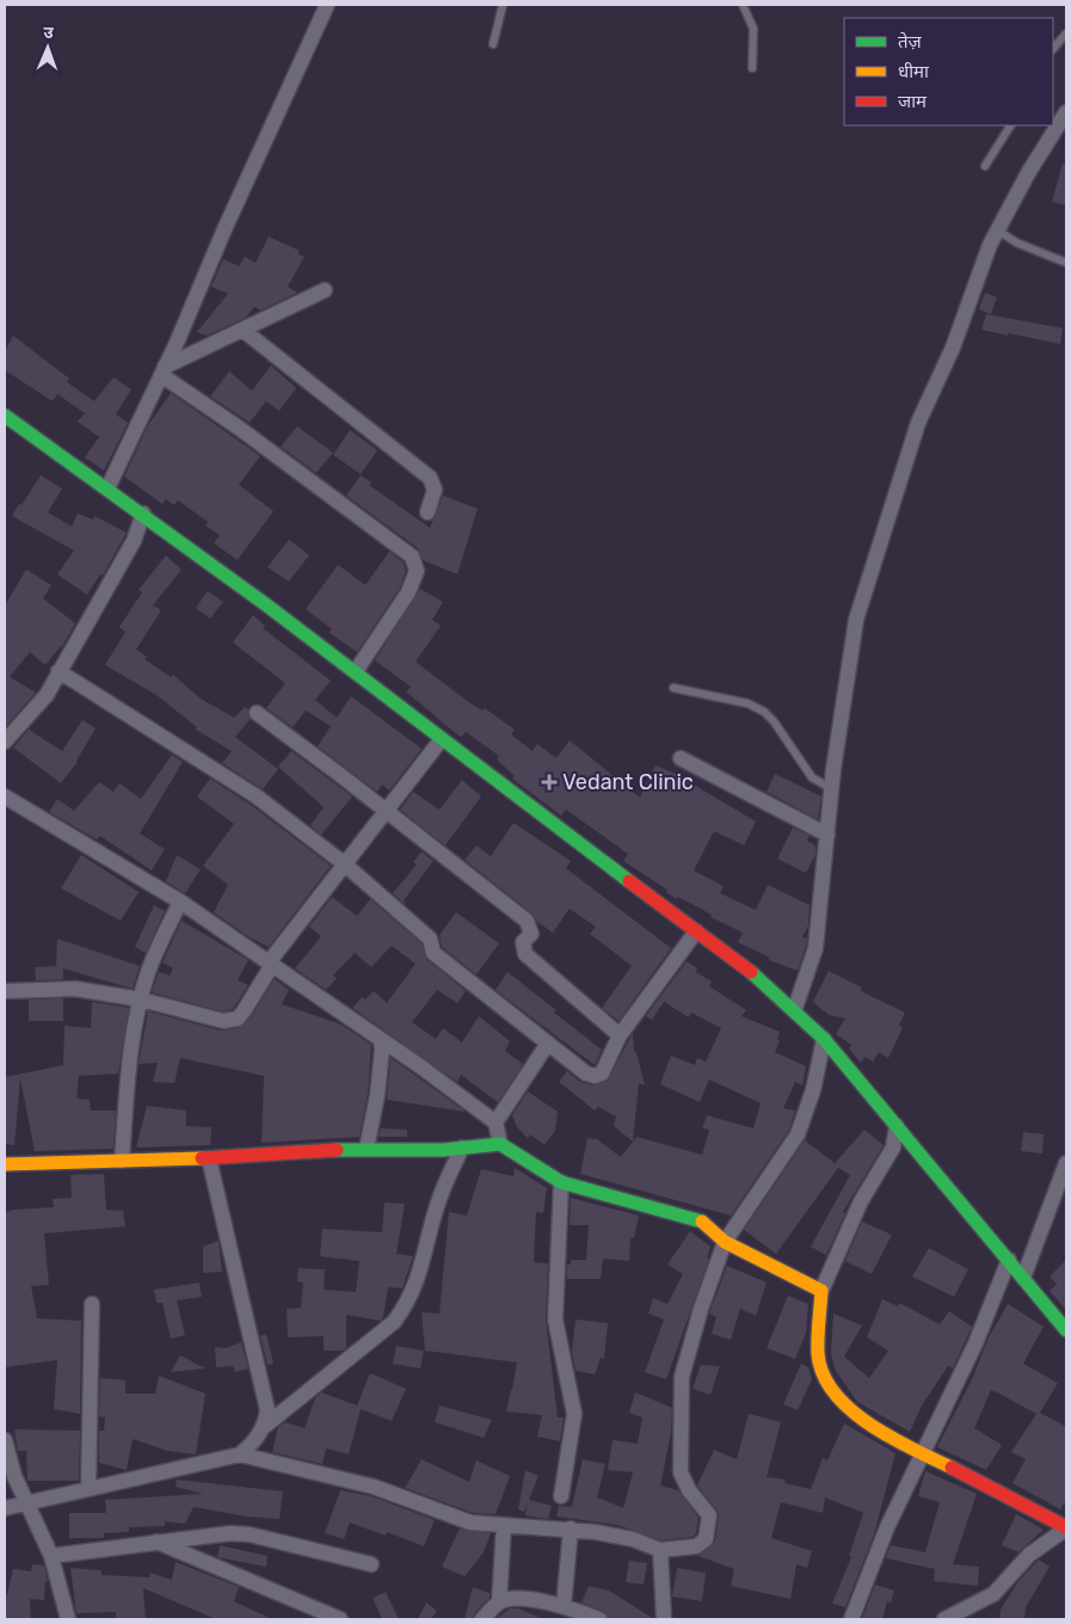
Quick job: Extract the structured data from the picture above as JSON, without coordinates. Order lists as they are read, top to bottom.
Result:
{
  "places": {
    "health": ["Vedant Clinic"]
  },
  "legend": ["तेज़", "धीमा", "जाम"],
  "north": "top"
}
